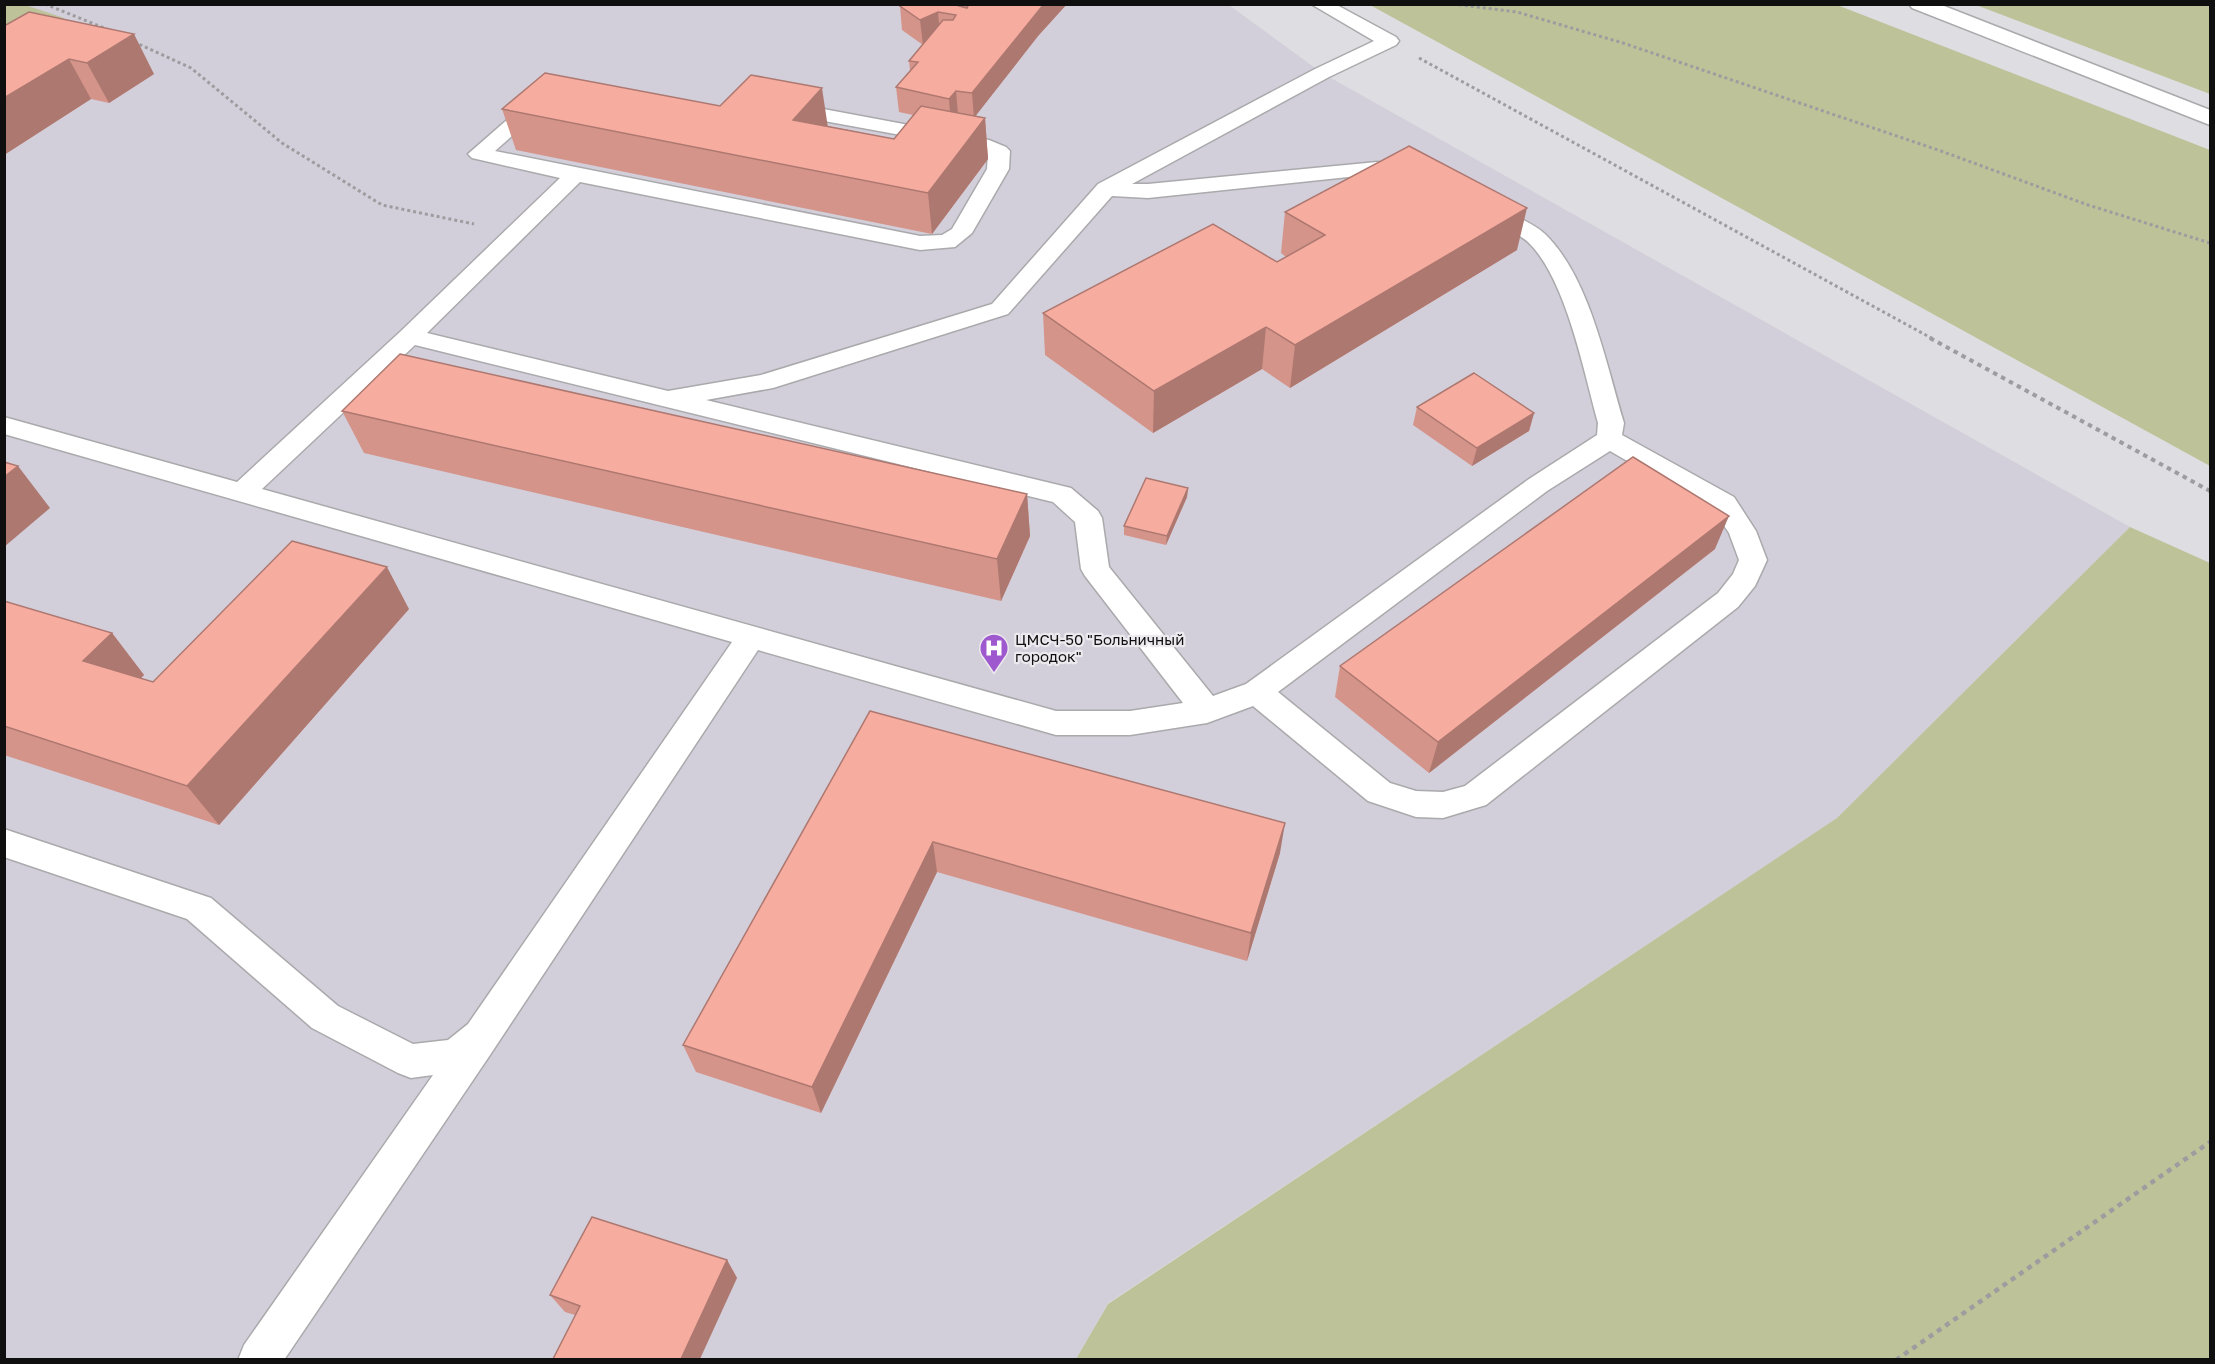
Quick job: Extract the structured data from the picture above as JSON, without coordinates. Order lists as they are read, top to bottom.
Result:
{
  "places": {
    "hospital": ["ЦМСЧ-50 \"Больничный городок\""]
  }
}
